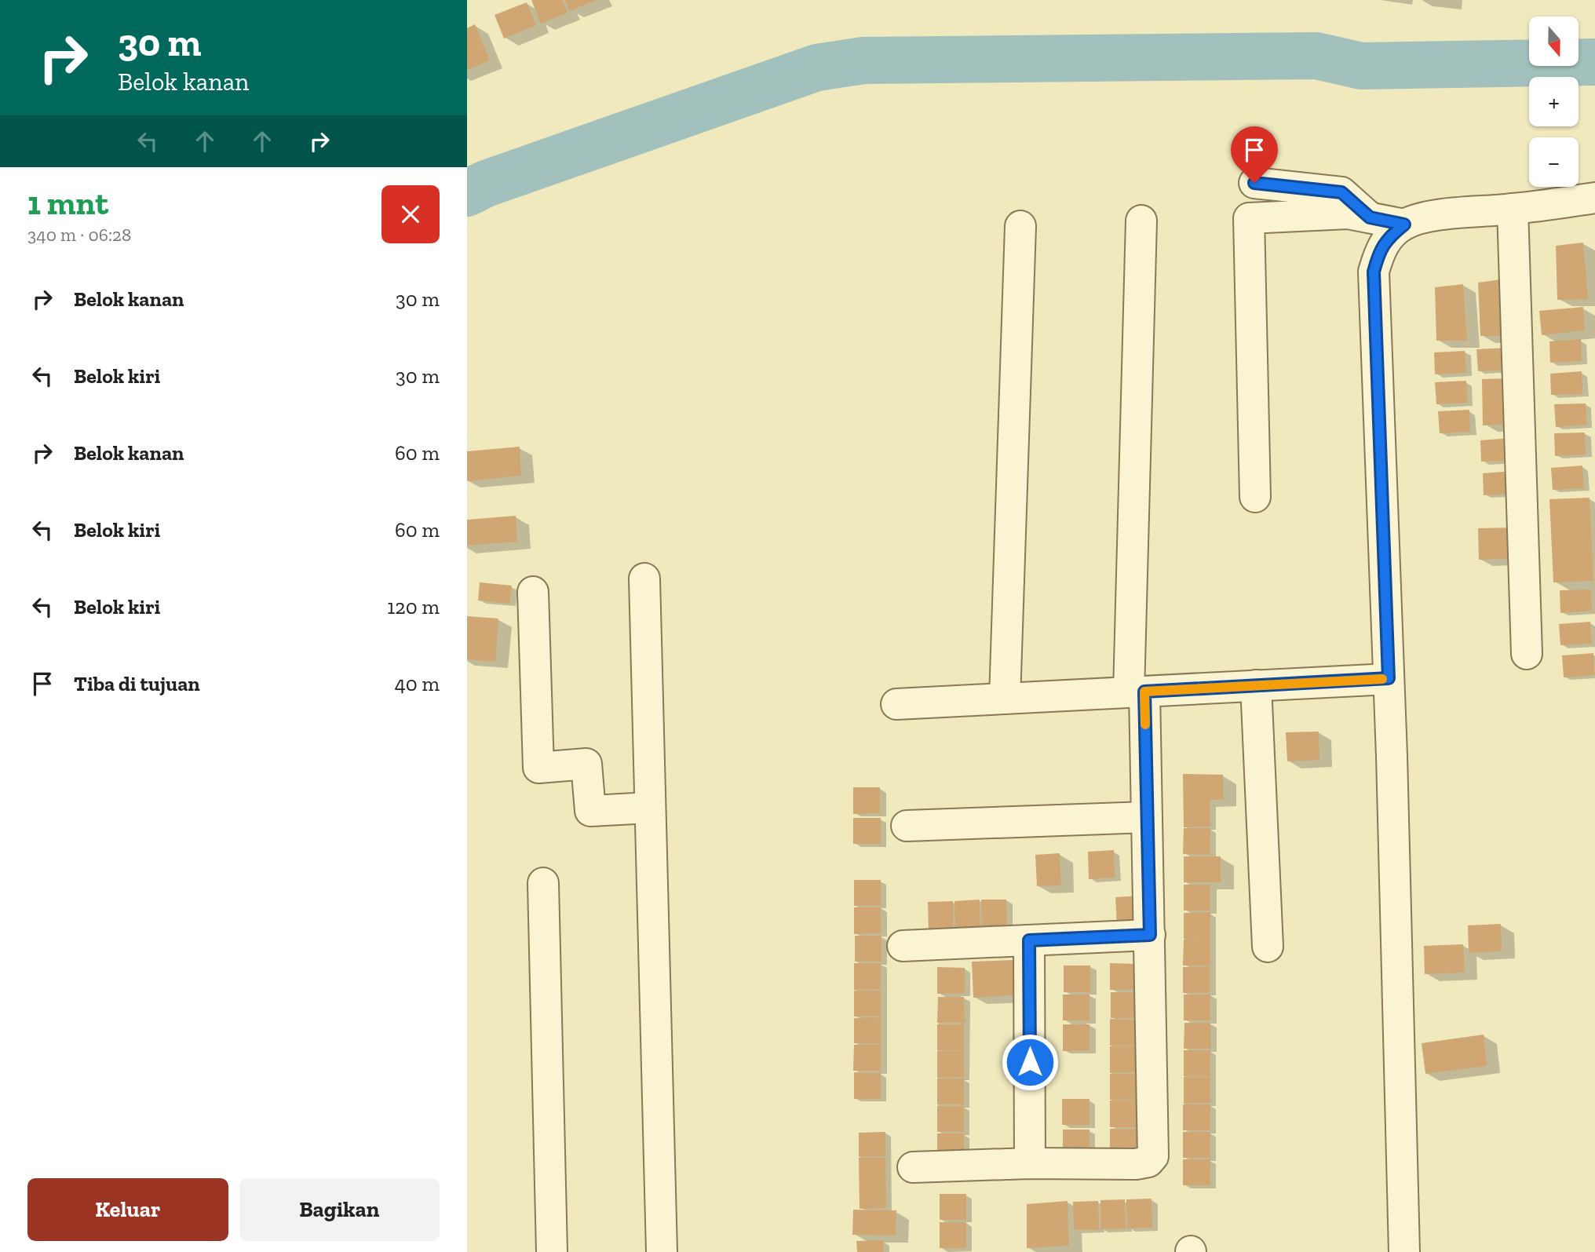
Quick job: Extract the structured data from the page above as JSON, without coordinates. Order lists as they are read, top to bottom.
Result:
{
  "north": "bottom",
  "page": {
    "turn": ["30 m", "Belok kanan"],
    "map_buttons": ["+", "−"],
    "heading": ["1 mnt", "340 m · 06:28"],
    "list": [
      {
        "name": "Belok kanan",
        "value": "30 m"
      },
      {
        "name": "Belok kiri",
        "value": "30 m"
      },
      {
        "name": "Belok kanan",
        "value": "60 m"
      },
      {
        "name": "Belok kiri",
        "value": "60 m"
      },
      {
        "name": "Belok kiri",
        "value": "120 m"
      },
      {
        "name": "Tiba di tujuan",
        "value": "40 m"
      }
    ],
    "buttons": ["Keluar", "Bagikan"]
  }
}
